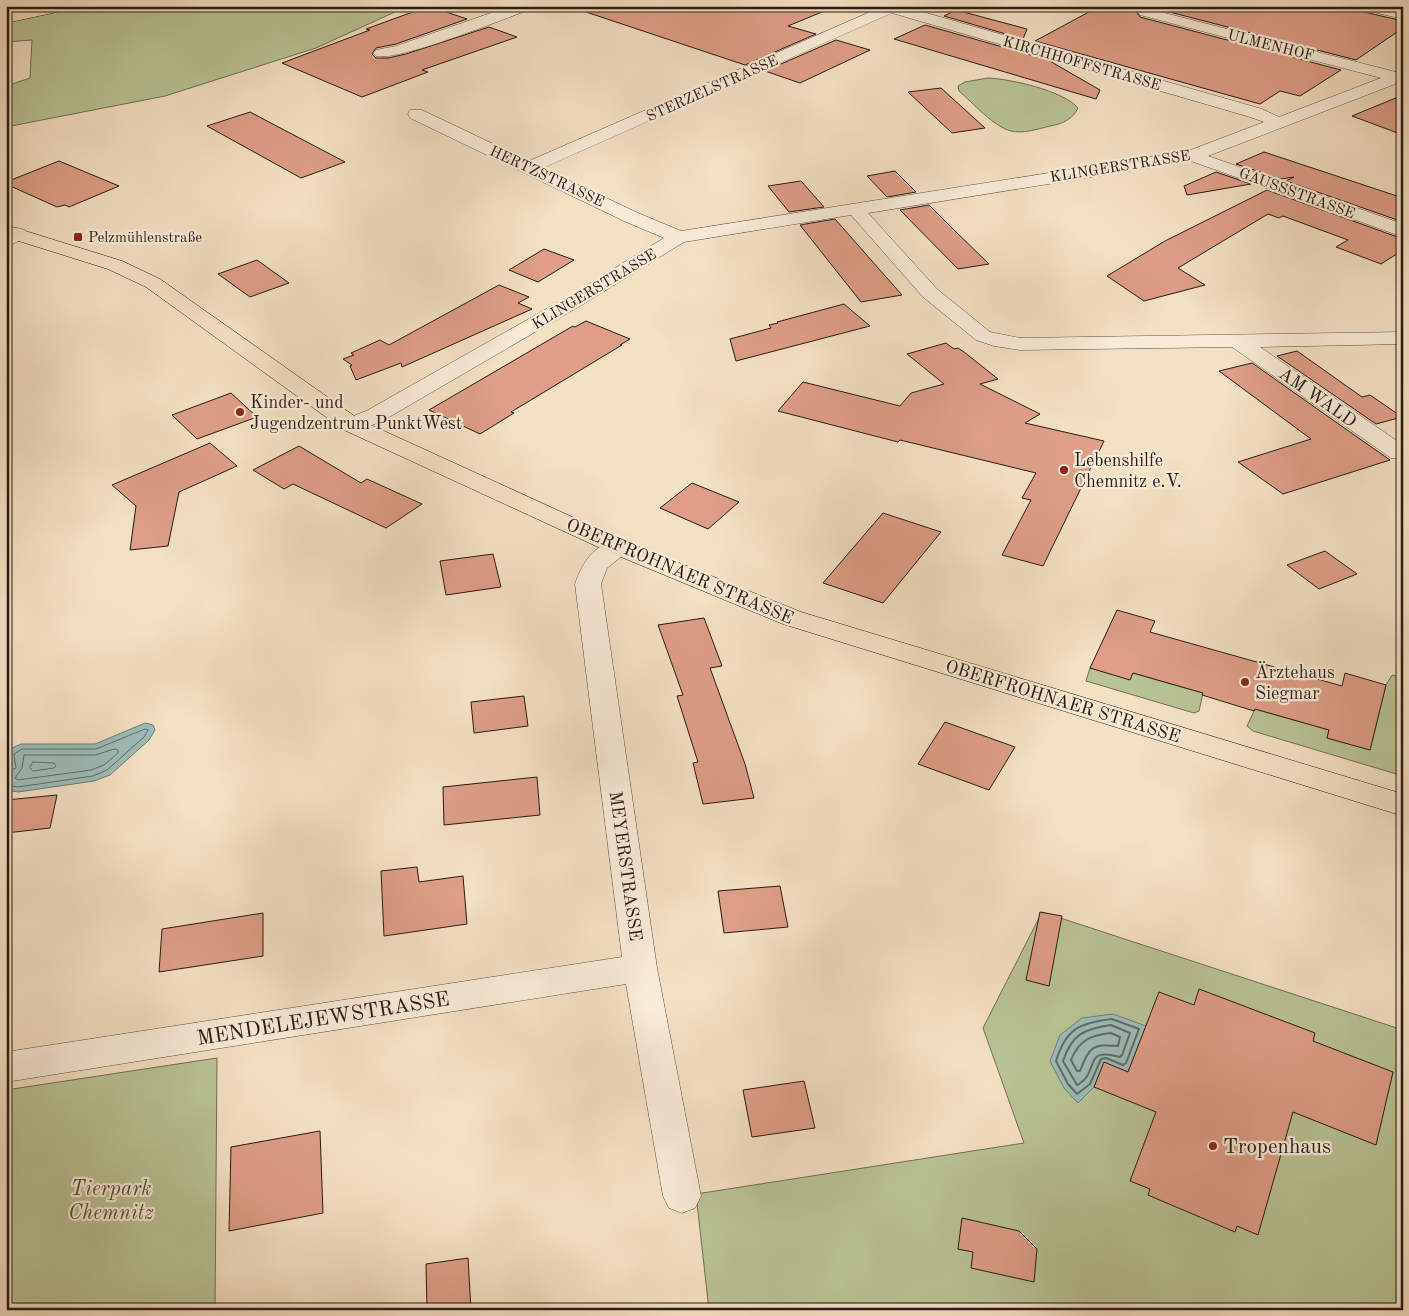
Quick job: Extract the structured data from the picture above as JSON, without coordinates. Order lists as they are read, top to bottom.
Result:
{
  "streets": {
    "main road": ["OBERFROHNAER STRASSE"],
    "street": [
      "ULMENHOF",
      "KIRCHHOFFSTRASSE",
      "STERZELSTRASSE",
      "KLINGERSTRASSE",
      "HERTZSTRASSE",
      "GAUSSSTRASSE",
      "AM WALD",
      "MEYERSTRASSE",
      "MENDELEJEWSTRASSE"
    ]
  },
  "crossings": [
    ["ULMENHOF", "KLINGERSTRASSE"],
    ["KIRCHHOFFSTRASSE", "STERZELSTRASSE"],
    ["KIRCHHOFFSTRASSE", "KLINGERSTRASSE"],
    ["STERZELSTRASSE", "HERTZSTRASSE"],
    ["KLINGERSTRASSE", "HERTZSTRASSE"],
    ["KLINGERSTRASSE", "GAUSSSTRASSE"],
    ["KLINGERSTRASSE", "AM WALD"],
    ["KLINGERSTRASSE", "OBERFROHNAER STRASSE"],
    ["OBERFROHNAER STRASSE", "MEYERSTRASSE"],
    ["MEYERSTRASSE", "MENDELEJEWSTRASSE"]
  ],
  "parks": ["Tierpark Chemnitz"],
  "places": {
    "transit": ["Pelzmühlenstraße"],
    "other": [
      "Kinder- und Jugendzentrum PunktWest",
      "Lebenshilfe Chemnitz e.V.",
      "Ärztehaus Siegmar",
      "Tropenhaus"
    ]
  }
}
